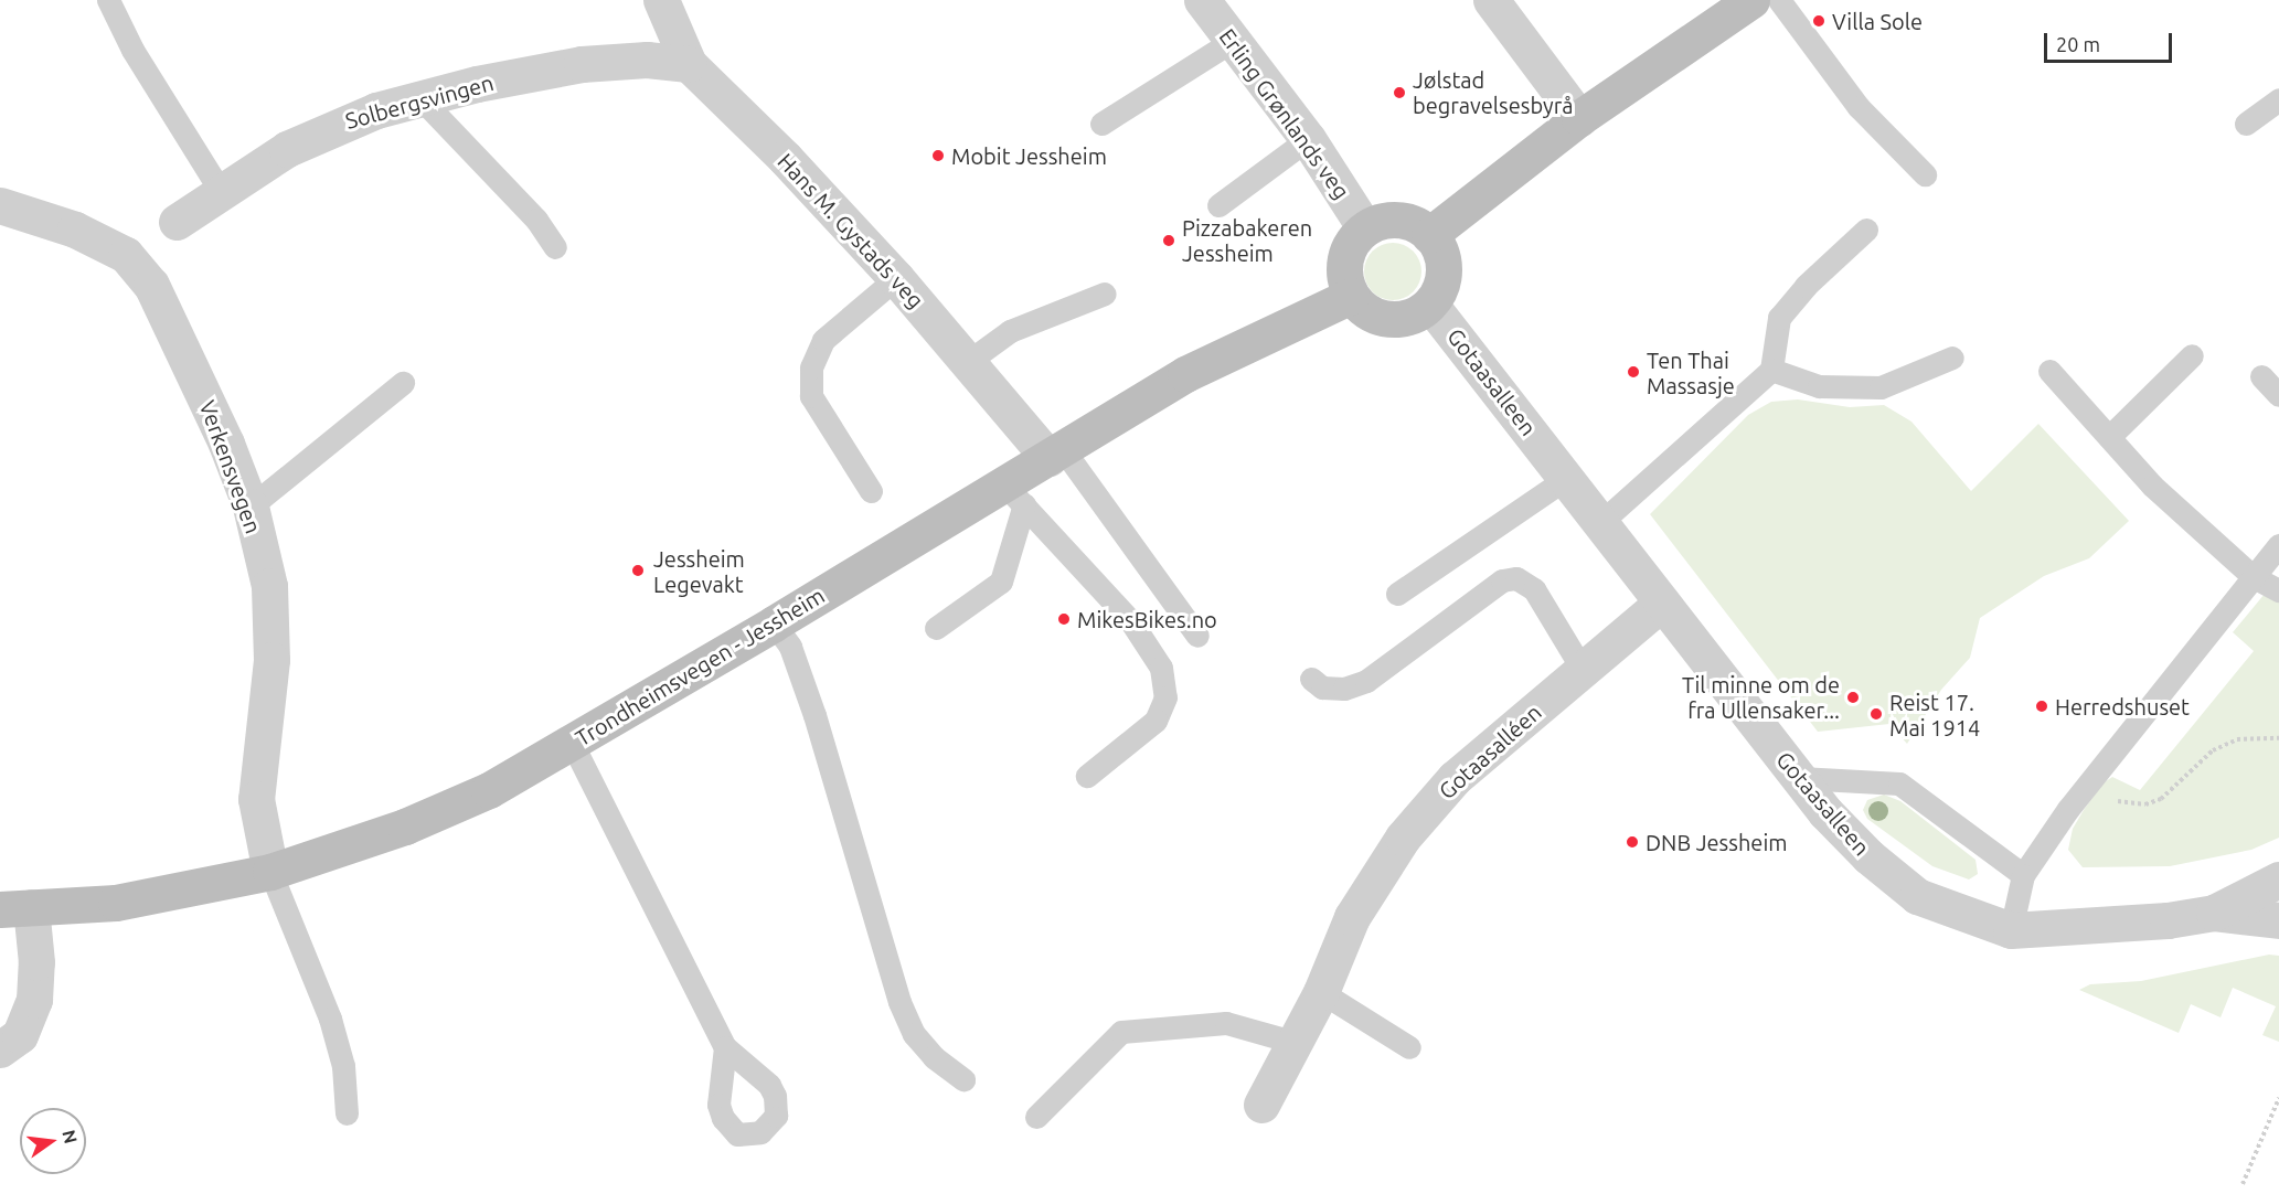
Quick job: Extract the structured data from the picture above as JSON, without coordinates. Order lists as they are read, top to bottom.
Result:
{
  "streets": {
    "main road": ["Trondheimsvegen - Jessheim"],
    "street": [
      "Solbergsvingen",
      "Erling Grønlands veg",
      "Hans M. Gystads veg",
      "Gotaasalleen",
      "Verkensvegen",
      "Gotaasalléen"
    ]
  },
  "crossings": [
    ["Solbergsvingen", "Hans M. Gystads veg"],
    ["Erling Grønlands veg", "Gotaasalleen"],
    ["Erling Grønlands veg", "Trondheimsvegen - Jessheim"],
    ["Hans M. Gystads veg", "Trondheimsvegen - Jessheim"],
    ["Gotaasalleen", "Trondheimsvegen - Jessheim"],
    ["Gotaasalleen", "Gotaasalléen"],
    ["Verkensvegen", "Trondheimsvegen - Jessheim"]
  ],
  "places": [
    "Villa Sole",
    "Jølstad begravelsesbyrå",
    "Mobit Jessheim",
    "Pizzabakeren Jessheim",
    "Ten Thai Massasje",
    "Jessheim Legevakt",
    "MikesBikes.no",
    "Til minne om de fra Ullensaker...",
    "Herredshuset",
    "Reist 17. Mai 1914",
    "DNB Jessheim"
  ],
  "scale_bar": "20 m",
  "north": "right"
}
